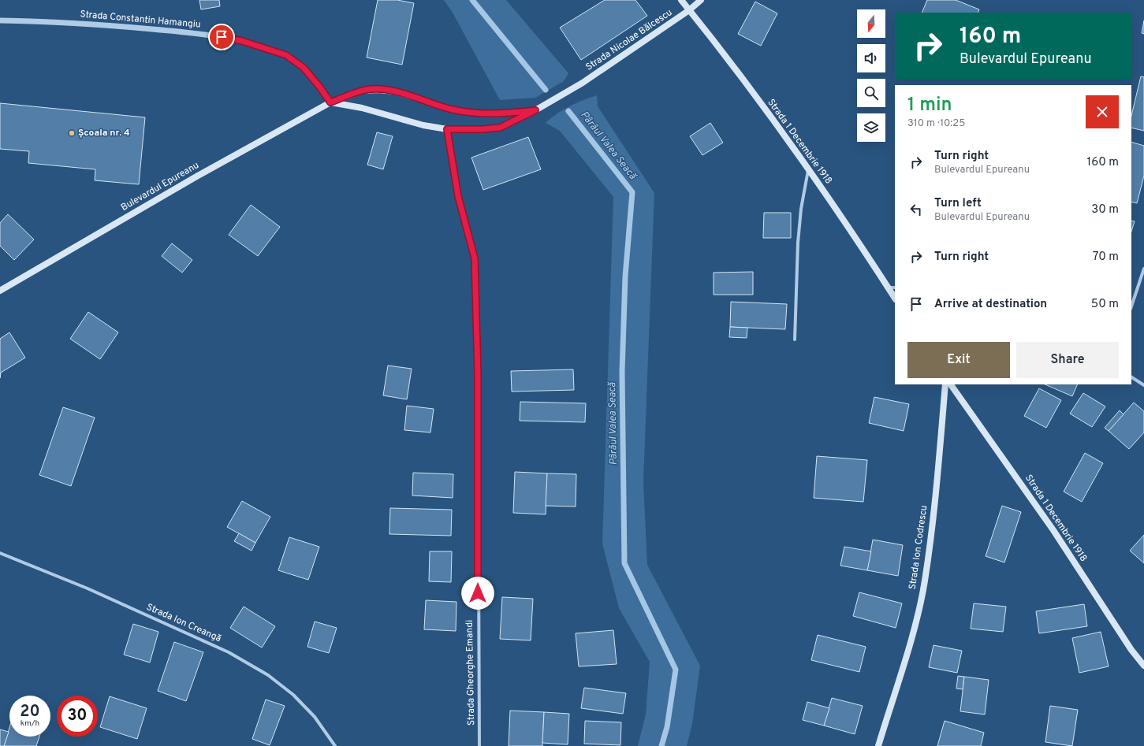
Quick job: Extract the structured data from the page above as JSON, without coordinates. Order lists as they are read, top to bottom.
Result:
{
  "streets": {
    "main road": [
      "Strada Nicolae Bălcescu",
      "Strada 1 Decembrie 1918",
      "Bulevardul Epureanu",
      "Strada Ion Codrescu"
    ],
    "street": ["Strada Constantin Hamangiu", "Strada Ion Creangă", "Strada Gheorghe Emandi"]
  },
  "crossings": [
    ["Strada Constantin Hamangiu", "Bulevardul Epureanu"],
    ["Strada Nicolae Bălcescu", "Strada 1 Decembrie 1918"],
    ["Strada Nicolae Bălcescu", "Bulevardul Epureanu"]
  ],
  "water": ["Pârâul Valea Seacă"],
  "places": ["Școala nr. 4"],
  "north": "bottom",
  "page": {
    "turn": ["160 m", "Bulevardul Epureanu"],
    "heading": ["1 min", "310 m · 10:25"],
    "list": [
      {
        "name": "Turn right",
        "note": "Bulevardul Epureanu",
        "value": "160 m"
      },
      {
        "name": "Turn left",
        "note": "Bulevardul Epureanu",
        "value": "30 m"
      },
      {
        "name": "Turn right",
        "value": "70 m"
      },
      {
        "name": "Arrive at destination",
        "value": "50 m"
      }
    ],
    "buttons": ["Exit", "Share"],
    "speed": "20 km/h",
    "limit": "30"
  }
}
